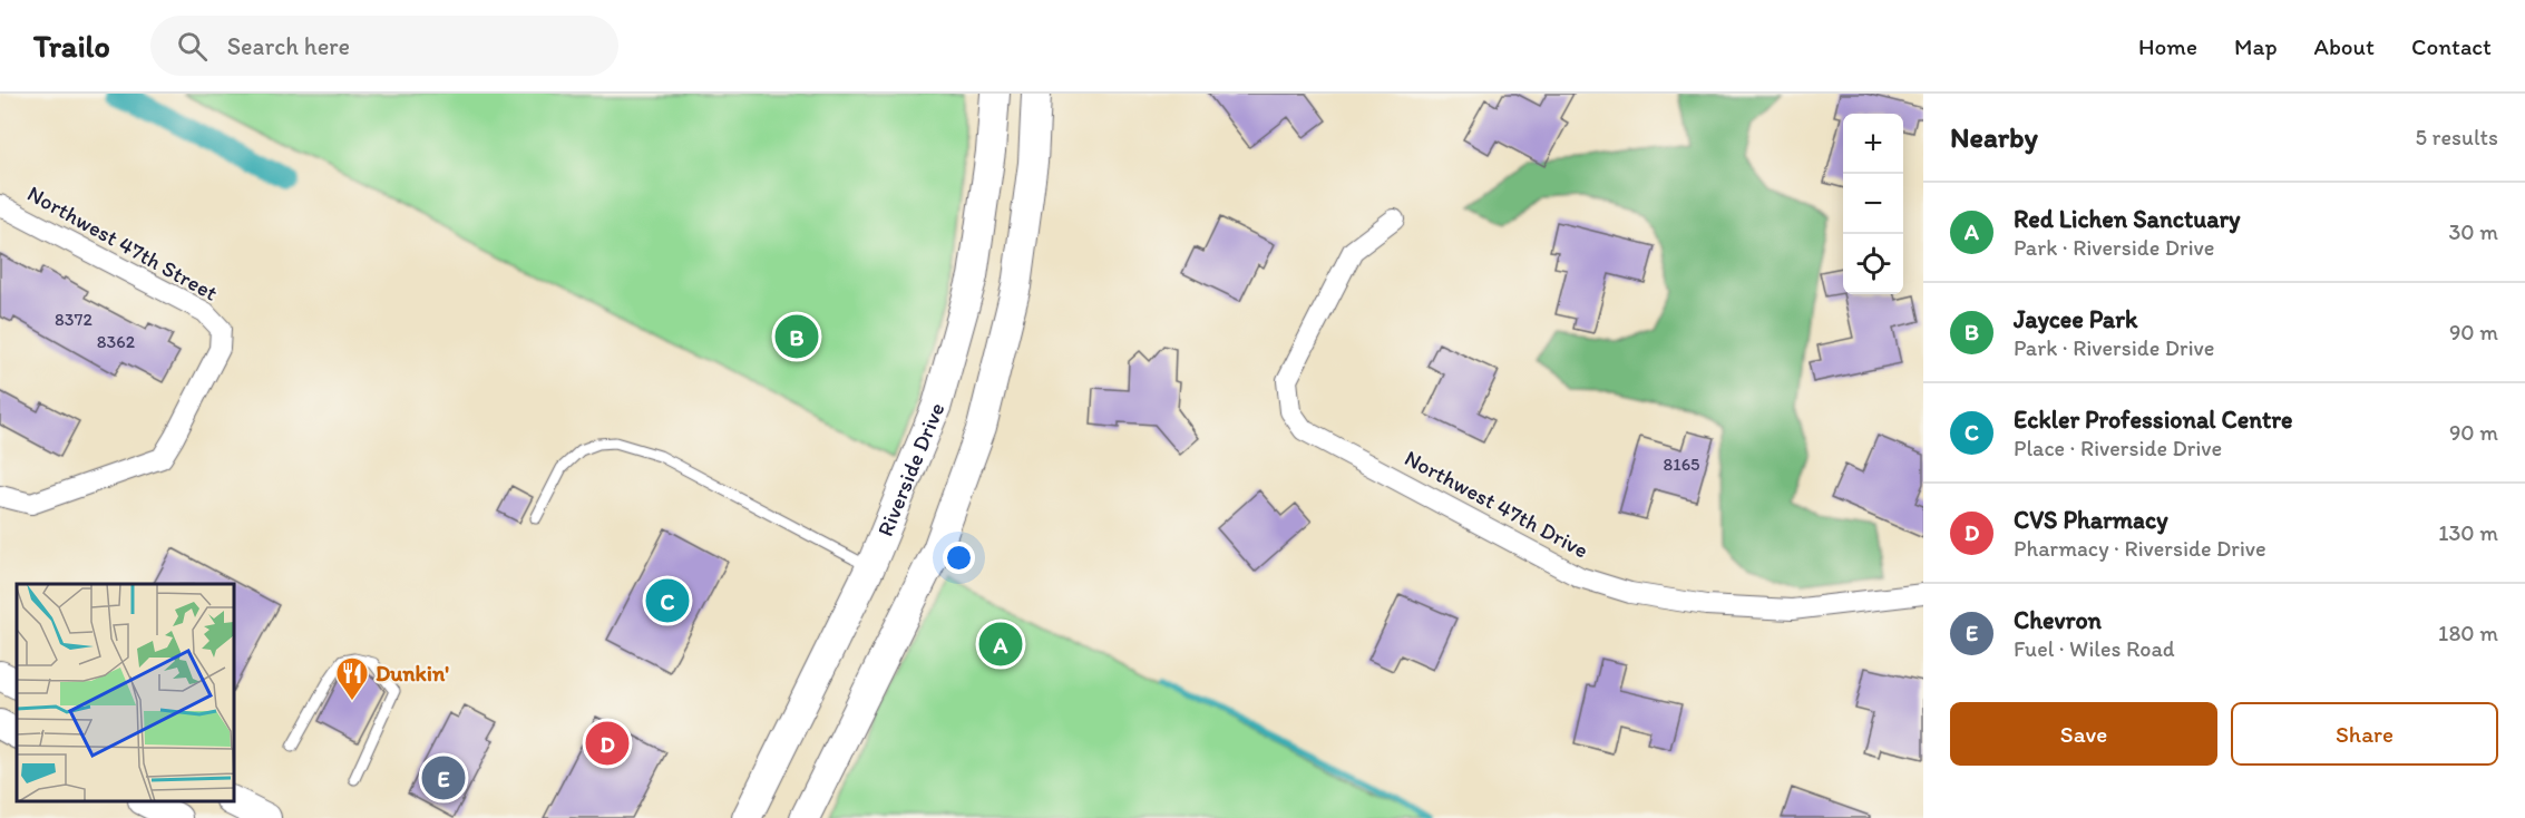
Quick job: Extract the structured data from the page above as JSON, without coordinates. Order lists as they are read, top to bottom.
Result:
{
  "streets": {
    "street": ["Northwest 47th Street", "Riverside Drive", "Northwest 47th Drive"]
  },
  "places": {
    "restaurant": ["Dunkin'"]
  },
  "house_numbers": ["8372", "8362", "8165"],
  "page": {
    "header": "Trailo",
    "search": "Search here",
    "nav": [
      "Home",
      "Map",
      "About",
      "Contact"
    ],
    "heading": ["Nearby", "5 results"],
    "map_buttons": ["+", "−"],
    "list": [
      {
        "mark": "A",
        "name": "Red Lichen Sanctuary",
        "note": "Park · Riverside Drive",
        "value": "30 m"
      },
      {
        "mark": "B",
        "name": "Jaycee Park",
        "note": "Park · Riverside Drive",
        "value": "90 m"
      },
      {
        "mark": "C",
        "name": "Eckler Professional Centre",
        "note": "Place · Riverside Drive",
        "value": "90 m"
      },
      {
        "mark": "D",
        "name": "CVS Pharmacy",
        "note": "Pharmacy · Riverside Drive",
        "value": "130 m"
      },
      {
        "mark": "E",
        "name": "Chevron",
        "note": "Fuel · Wiles Road",
        "value": "180 m"
      }
    ],
    "pins": [
      "B",
      "C",
      "A",
      "D",
      "E"
    ],
    "buttons": ["Save", "Share"]
  }
}
